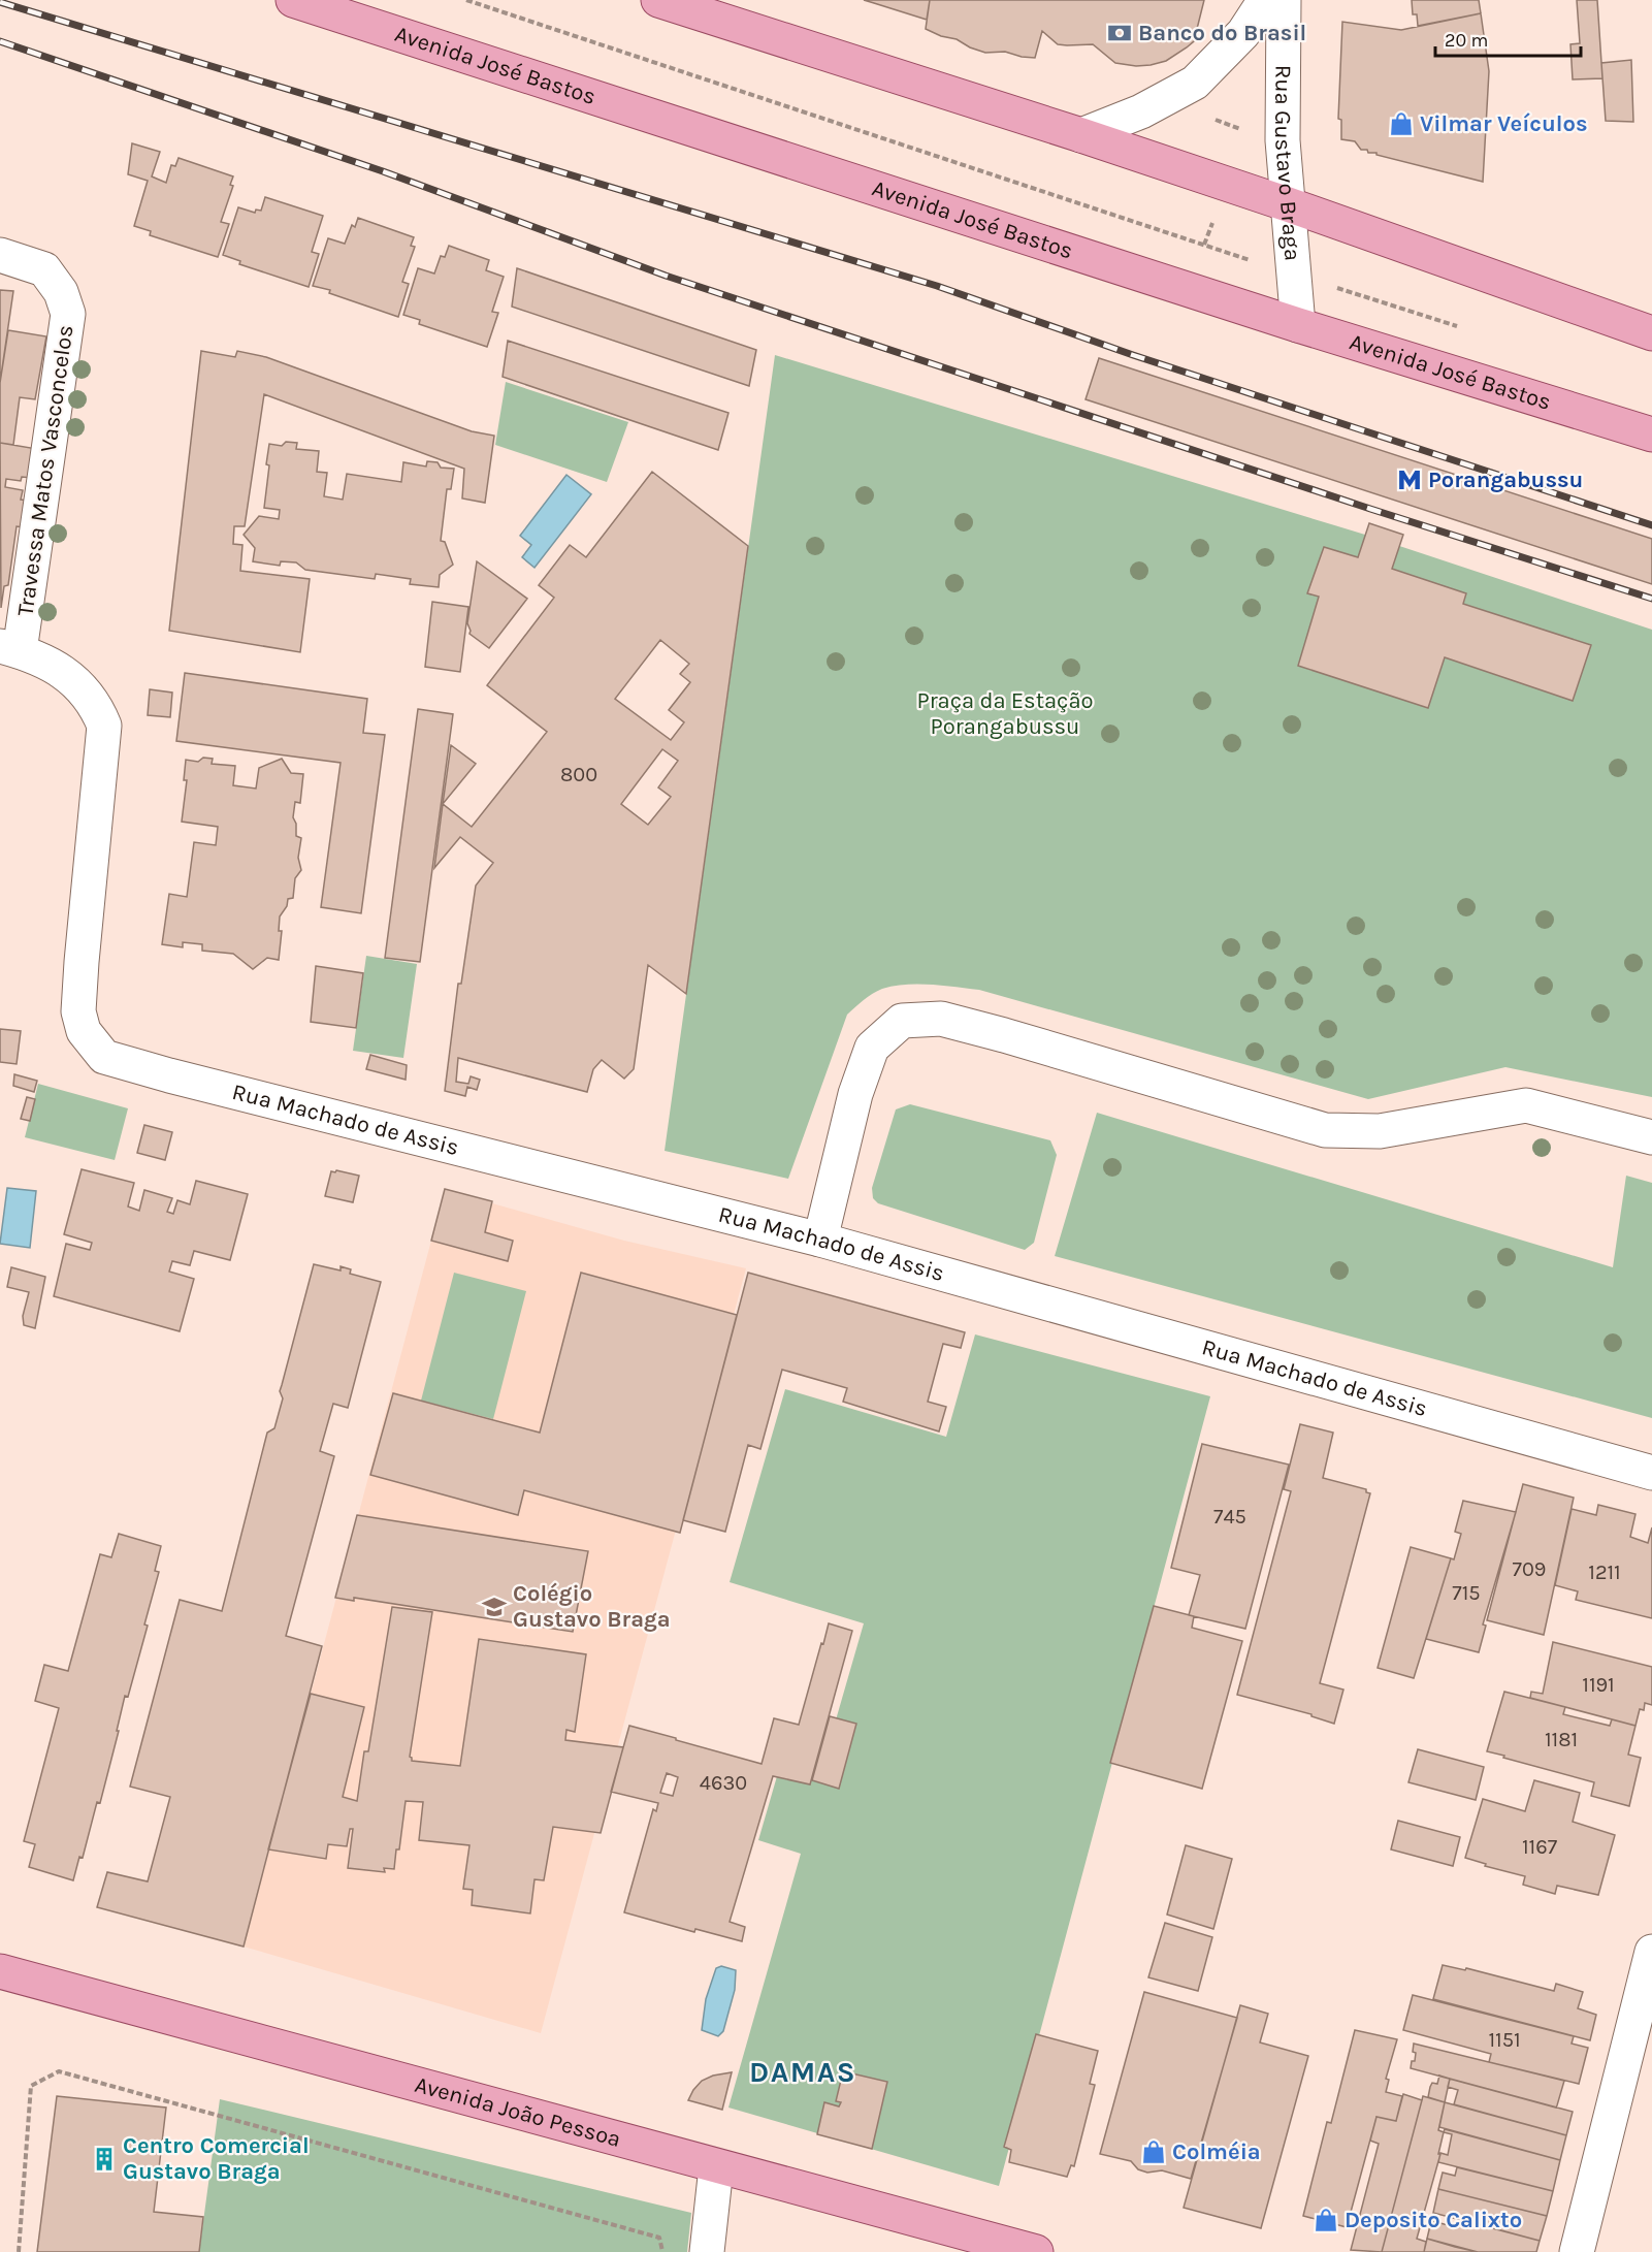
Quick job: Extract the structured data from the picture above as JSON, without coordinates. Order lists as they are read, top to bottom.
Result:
{
  "streets": {
    "main road": ["Avenida José Bastos", "Avenida João Pessoa"],
    "street": ["Rua Gustavo Braga", "Travessa Matos Vasconcelos", "Rua Machado de Assis"]
  },
  "crossings": [
    ["Avenida José Bastos", "Rua Gustavo Braga"],
    ["Travessa Matos Vasconcelos", "Rua Machado de Assis"]
  ],
  "districts": ["DAMAS"],
  "parks": ["Praça da Estação Porangabussu"],
  "places": {
    "bank": ["Banco do Brasil"],
    "shop": ["Vilmar Veículos", "Colméia", "Deposito Calixto"],
    "metro station": ["Porangabussu"],
    "school or university": ["Colégio Gustavo Braga"],
    "building": ["Centro Comercial Gustavo Braga"]
  },
  "house_numbers": [
    "800",
    "745",
    "709",
    "1211",
    "715",
    "1191",
    "1181",
    "4630",
    "1167",
    "1151"
  ],
  "scale_bar": "20 m"
}
